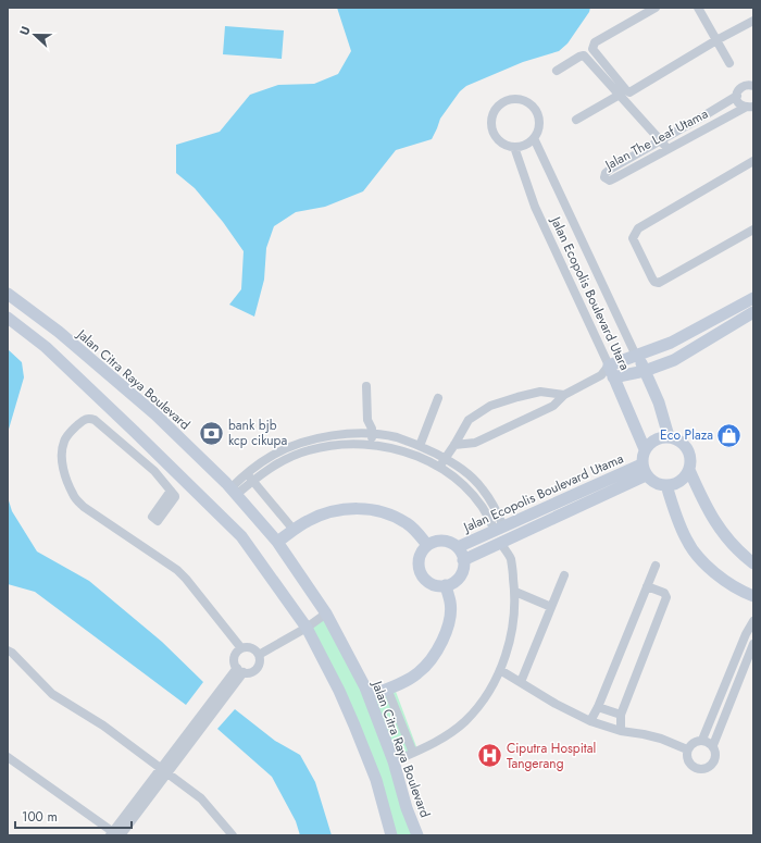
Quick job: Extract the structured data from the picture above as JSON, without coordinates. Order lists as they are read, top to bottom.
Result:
{
  "streets": {
    "street": [
      "Jalan The Leaf Utama",
      "Jalan Ecopolis Boulevard Utara",
      "Jalan Citra Raya Boulevard",
      "Jalan Ecopolis Boulevard Utama"
    ]
  },
  "crossings": [
    ["Jalan Ecopolis Boulevard Utara", "Jalan Ecopolis Boulevard Utama"]
  ],
  "places": {
    "bank": ["bank bjb kcp cikupa"],
    "shop": ["Eco Plaza"],
    "hospital": ["Ciputra Hospital Tangerang"]
  },
  "scale_bar": "100 m",
  "north": "left"
}
